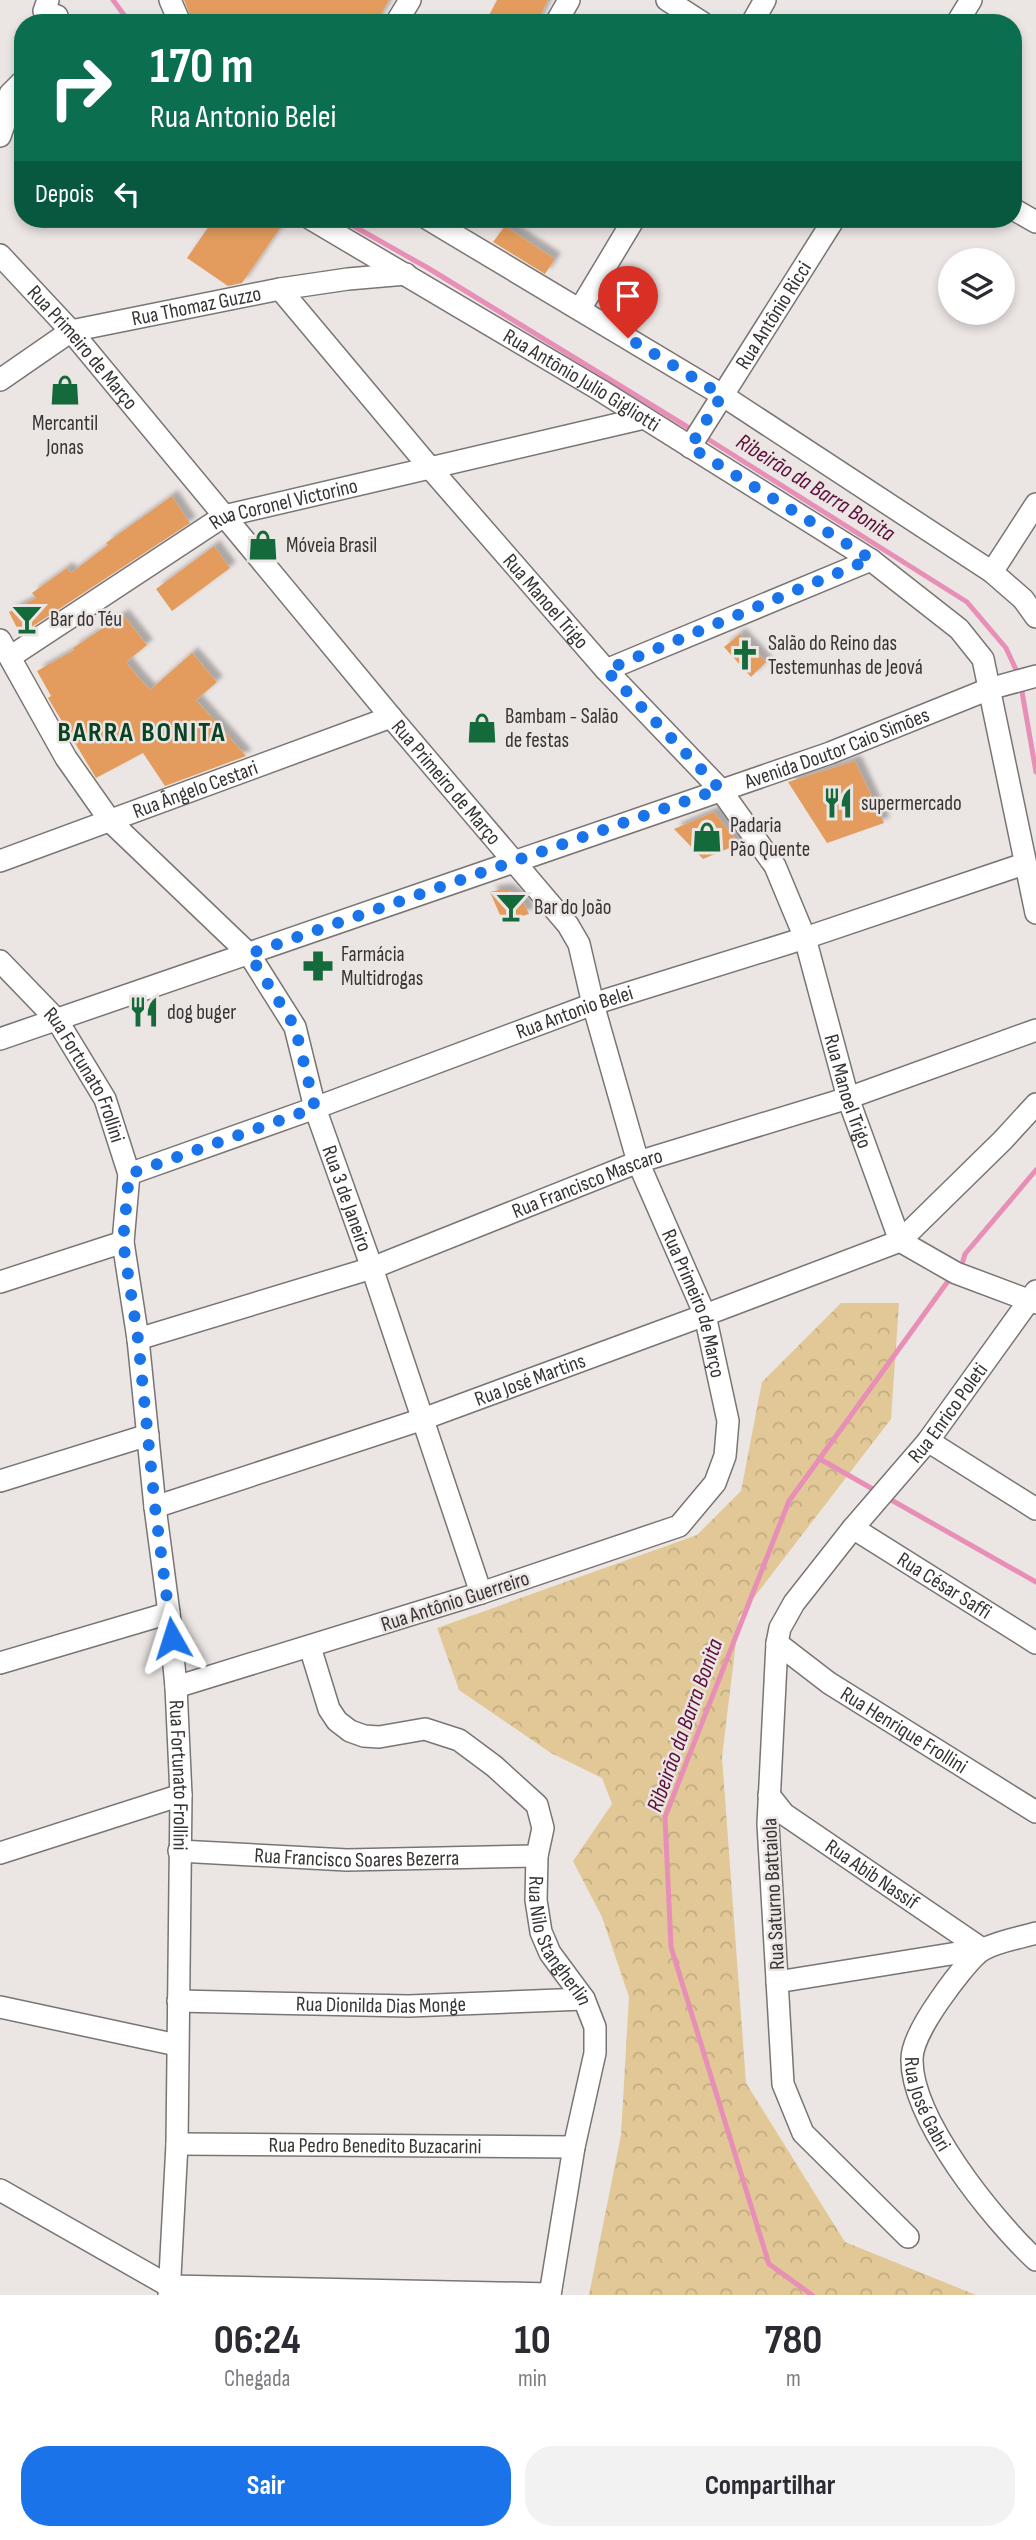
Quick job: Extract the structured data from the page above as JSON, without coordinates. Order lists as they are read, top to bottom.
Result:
{
  "streets": {
    "street": [
      "Rua Thomaz Guzzo",
      "Rua Antônio Ricci",
      "Rua Primeiro de Março",
      "Rua Antônio Julio Gigliotti",
      "Rua Coronel Victorino",
      "Rua Manoel Trigo",
      "Avenida Doutor Caio Simões",
      "Rua Ângelo Cestari",
      "Rua Antonio Belei",
      "Rua Fortunato Frollini",
      "Rua Francisco Mascaro",
      "Rua 3 de Janeiro",
      "Rua José Martins",
      "Rua Enrico Poleti",
      "Rua César Saffi",
      "Rua Antônio Guerreiro",
      "Rua Henrique Frollini",
      "Rua Francisco Soares Bezerra",
      "Rua Abib Nassif",
      "Rua Saturno Battaiola",
      "Rua Nilo Stangherlin",
      "Rua Dionilda Dias Monge",
      "Rua José Gabri",
      "Rua Pedro Benedito Buzacarini"
    ]
  },
  "crossings": [
    ["Rua Thomaz Guzzo", "Rua Primeiro de Março"],
    ["Rua Thomaz Guzzo", "Rua Antônio Julio Gigliotti"],
    ["Rua Thomaz Guzzo", "Rua Manoel Trigo"],
    ["Rua Antônio Ricci", "Rua Antônio Julio Gigliotti"],
    ["Rua Primeiro de Março", "Rua Coronel Victorino"],
    ["Rua Primeiro de Março", "Avenida Doutor Caio Simões"],
    ["Rua Primeiro de Março", "Rua Ângelo Cestari"],
    ["Rua Primeiro de Março", "Rua Antonio Belei"],
    ["Rua Primeiro de Março", "Rua Francisco Mascaro"],
    ["Rua Primeiro de Março", "Rua José Martins"],
    ["Rua Primeiro de Março", "Rua Antônio Guerreiro"],
    ["Rua Antônio Julio Gigliotti", "Rua Coronel Victorino"],
    ["Rua Antônio Julio Gigliotti", "Avenida Doutor Caio Simões"],
    ["Rua Antônio Julio Gigliotti", "Rua Antonio Belei"],
    ["Rua Coronel Victorino", "Rua Manoel Trigo"],
    ["Rua Coronel Victorino", "Rua 3 de Janeiro"],
    ["Rua Manoel Trigo", "Avenida Doutor Caio Simões"],
    ["Rua Manoel Trigo", "Rua Antonio Belei"],
    ["Rua Manoel Trigo", "Rua Francisco Mascaro"],
    ["Rua Manoel Trigo", "Rua José Martins"],
    ["Avenida Doutor Caio Simões", "Rua Fortunato Frollini"],
    ["Avenida Doutor Caio Simões", "Rua 3 de Janeiro"],
    ["Rua Ângelo Cestari", "Rua 3 de Janeiro"],
    ["Rua Antonio Belei", "Rua Fortunato Frollini"],
    ["Rua Antonio Belei", "Rua 3 de Janeiro"],
    ["Rua Fortunato Frollini", "Rua Francisco Mascaro"],
    ["Rua Fortunato Frollini", "Rua José Martins"],
    ["Rua Fortunato Frollini", "Rua Antônio Guerreiro"],
    ["Rua Fortunato Frollini", "Rua Francisco Soares Bezerra"],
    ["Rua Fortunato Frollini", "Rua Dionilda Dias Monge"],
    ["Rua Fortunato Frollini", "Rua Pedro Benedito Buzacarini"],
    ["Rua Francisco Mascaro", "Rua 3 de Janeiro"],
    ["Rua 3 de Janeiro", "Rua José Martins"],
    ["Rua 3 de Janeiro", "Rua Antônio Guerreiro"],
    ["Rua Enrico Poleti", "Rua César Saffi"],
    ["Rua Enrico Poleti", "Rua Saturno Battaiola"],
    ["Rua César Saffi", "Rua Saturno Battaiola"],
    ["Rua Antônio Guerreiro", "Rua Nilo Stangherlin"],
    ["Rua Henrique Frollini", "Rua Saturno Battaiola"],
    ["Rua Francisco Soares Bezerra", "Rua Nilo Stangherlin"],
    ["Rua Abib Nassif", "Rua Saturno Battaiola"],
    ["Rua Abib Nassif", "Rua José Gabri"],
    ["Rua Nilo Stangherlin", "Rua Dionilda Dias Monge"],
    ["Rua Nilo Stangherlin", "Rua Pedro Benedito Buzacarini"]
  ],
  "districts": ["BARRA BONITA"],
  "water": ["Ribeirão da Barra Bonita"],
  "places": {
    "shop": [
      "Mercantil Jonas",
      "Móveia Brasil",
      "Bambam - Salão de festas",
      "Padaria Pão Quente"
    ],
    "bar": ["Bar do Téu", "Bar do João"],
    "church": ["Salão do Reino das Testemunhas de Jeová"],
    "restaurant": ["supermercado", "dog buger"],
    "pharmacy": ["Farmácia Multidrogas"]
  },
  "page": {
    "turn": ["170 m", "Rua Antonio Belei"],
    "then": "Depois",
    "eta": [
      "06:24",
      "Chegada",
      "10",
      "min",
      "780",
      "m"
    ],
    "buttons": ["Sair", "Compartilhar"]
  }
}
